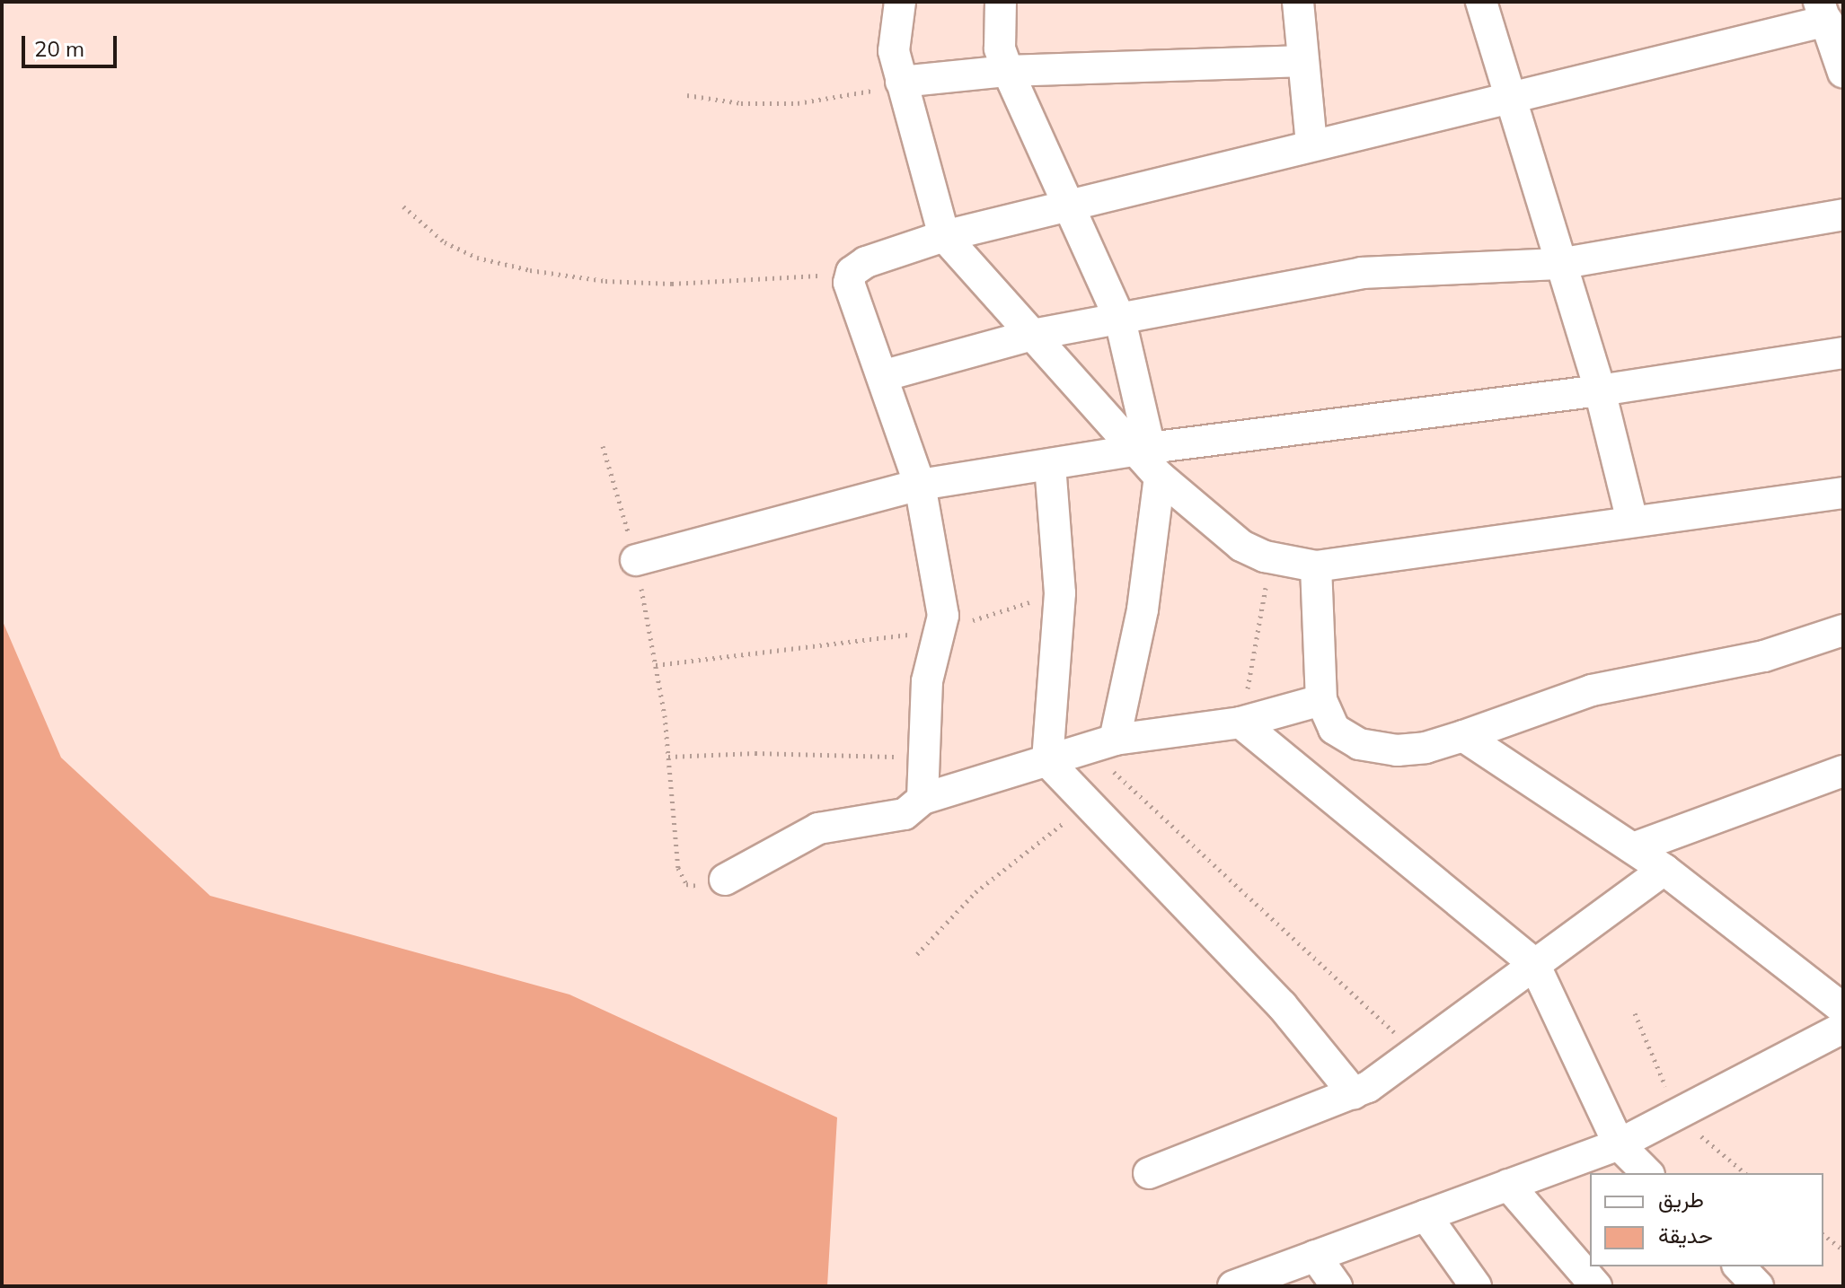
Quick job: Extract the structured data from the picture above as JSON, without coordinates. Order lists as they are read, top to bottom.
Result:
{
  "legend": ["طريق", "حديقة"],
  "scale_bar": "20 m"
}
